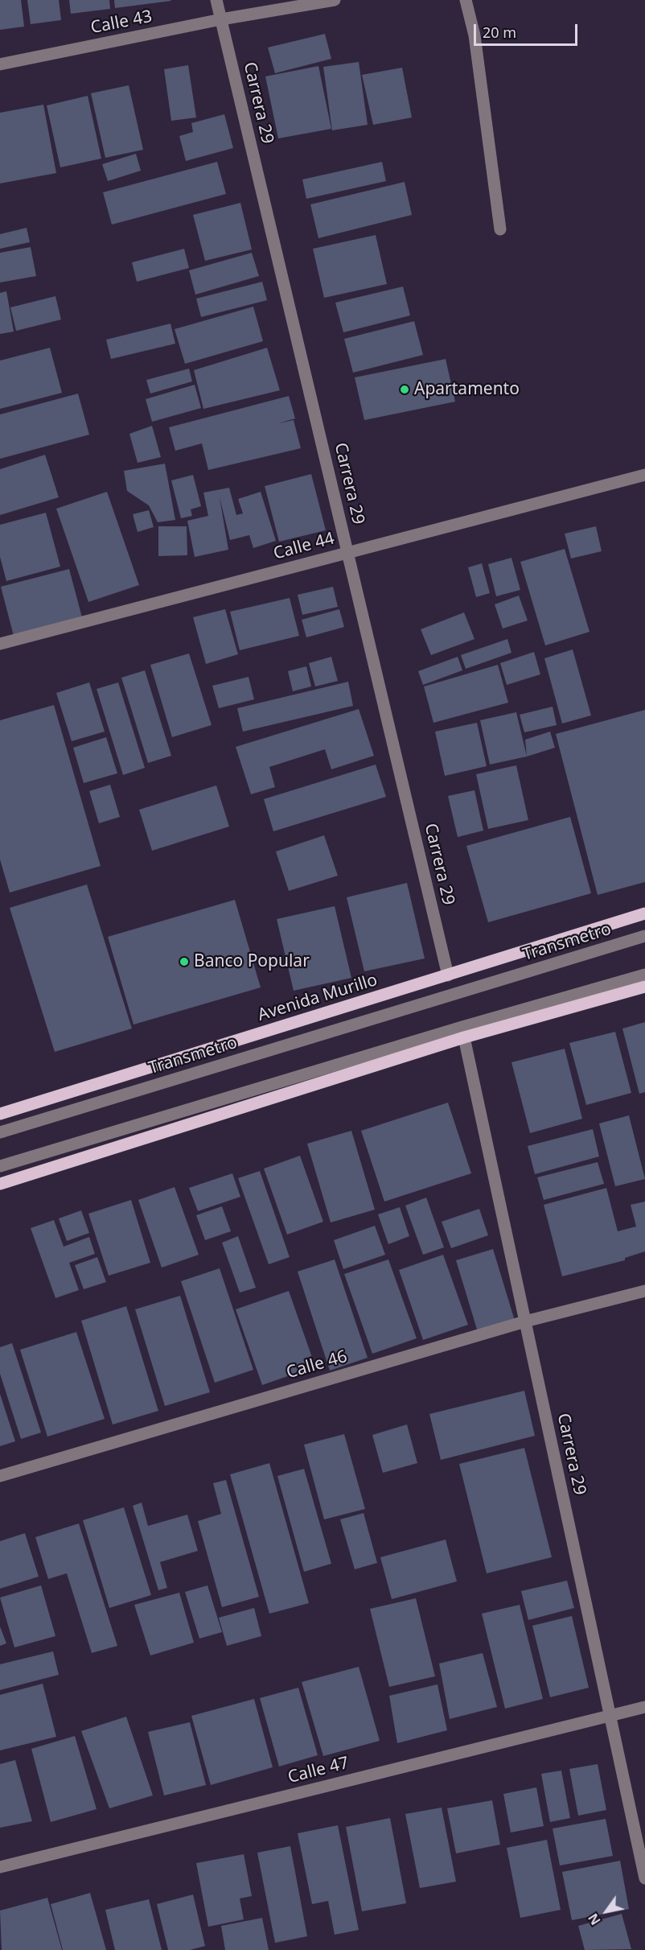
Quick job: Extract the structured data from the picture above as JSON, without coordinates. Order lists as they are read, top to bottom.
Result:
{
  "streets": {
    "main road": ["Avenida Murillo"],
    "street": [
      "Calle 43",
      "Carrera 29",
      "Calle 44",
      "Transmetro",
      "Calle 46",
      "Calle 47"
    ]
  },
  "crossings": [
    ["Calle 43", "Carrera 29"],
    ["Carrera 29", "Calle 44"],
    ["Carrera 29", "Avenida Murillo"],
    ["Carrera 29", "Calle 46"],
    ["Carrera 29", "Calle 47"]
  ],
  "places": ["Apartamento", "Banco Popular"],
  "scale_bar": "20 m",
  "north": "bottom left"
}
